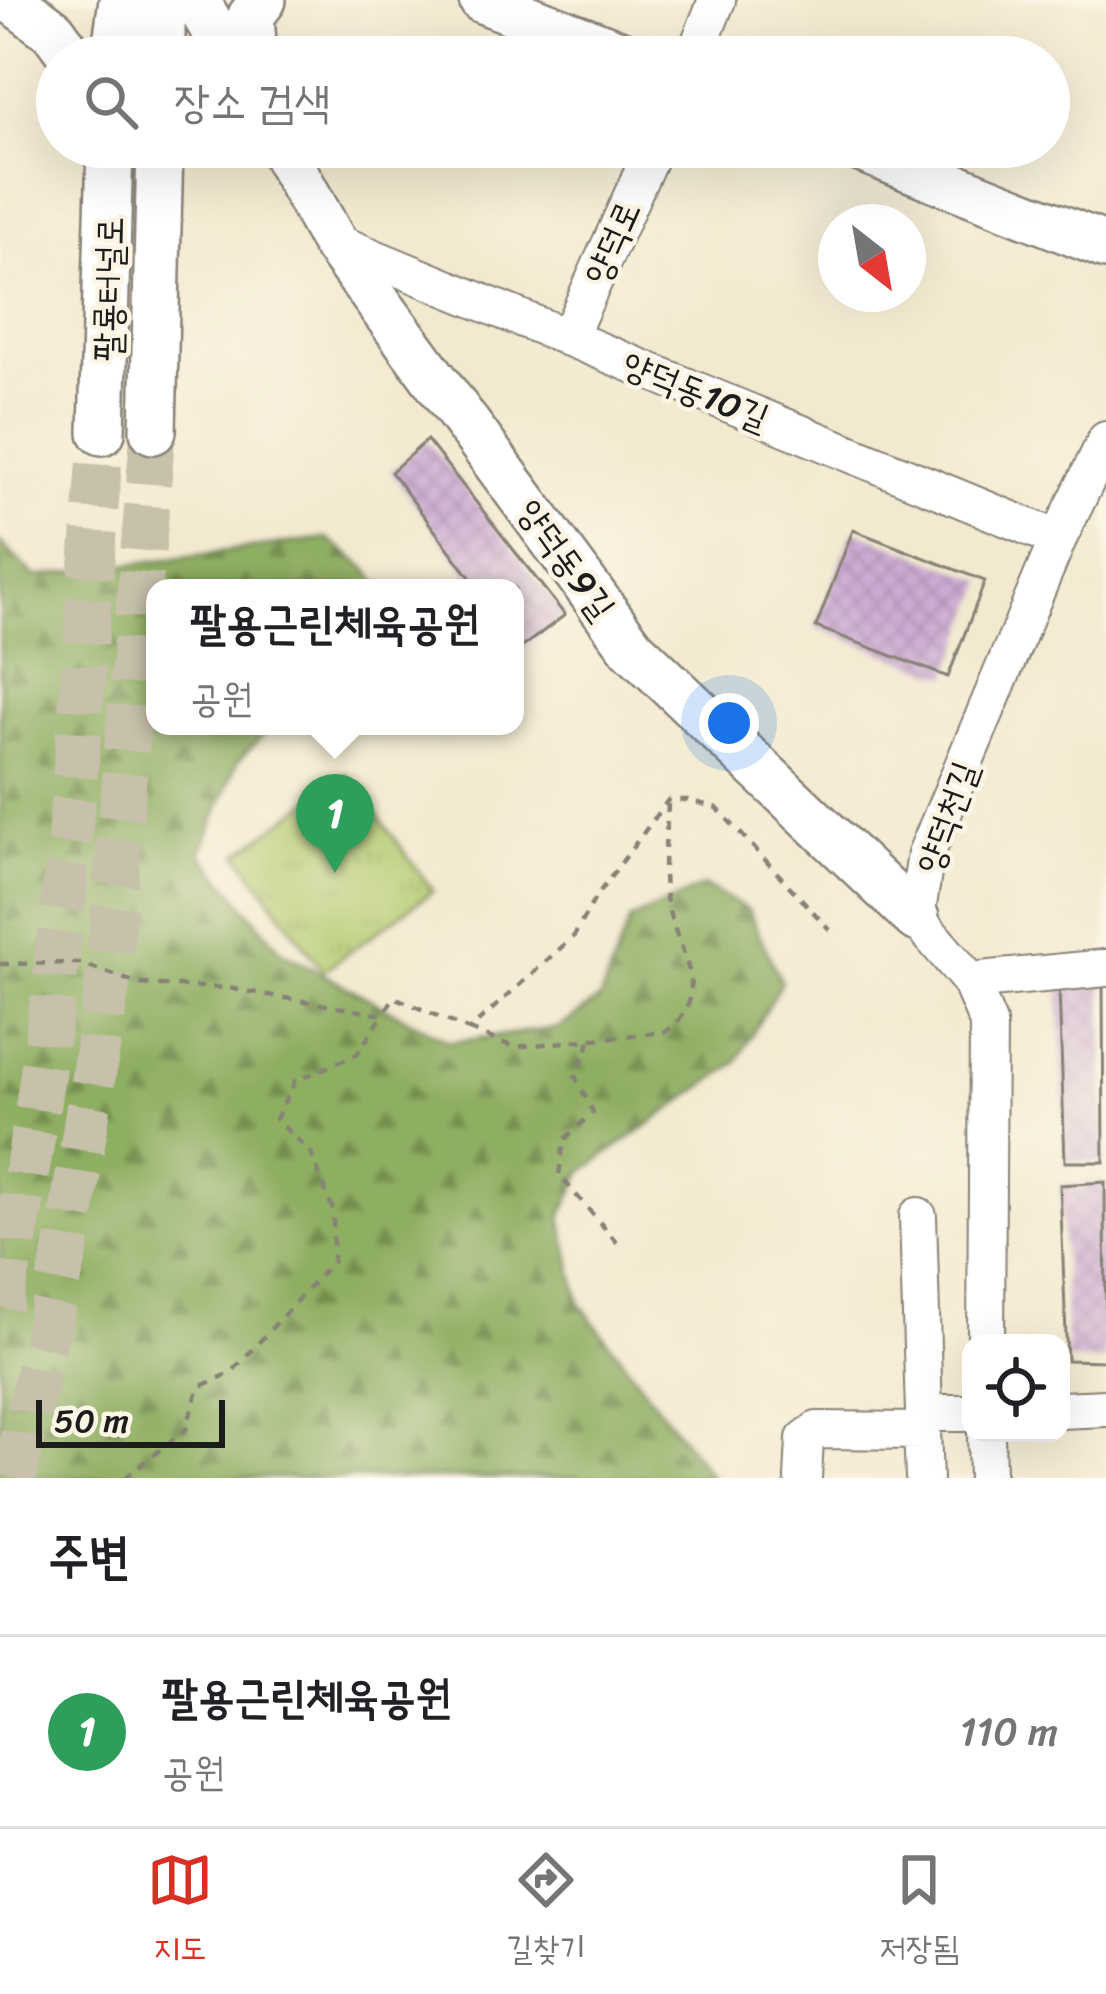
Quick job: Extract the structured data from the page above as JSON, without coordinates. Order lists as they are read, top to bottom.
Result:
{
  "streets": {
    "main road": ["팔룡터널로", "양덕동9길"],
    "street": ["양덕로", "양덕동10길", "양덕천길"]
  },
  "crossings": [
    ["양덕로", "양덕동10길"],
    ["양덕동10길", "양덕동9길"],
    ["양덕동10길", "양덕천길"],
    ["양덕동9길", "양덕천길"]
  ],
  "scale_bar": "50 m",
  "north": "bottom right",
  "page": {
    "search": "장소 검색",
    "popup": ["팔용근린체육공원", "공원"],
    "pins": "1",
    "scale": "50 m",
    "heading": "주변",
    "list": [
      {
        "mark": "1",
        "name": "팔용근린체육공원",
        "note": "공원",
        "value": "110 m"
      }
    ],
    "nav": ["지도", "길찾기", "저장됨"]
  }
}
